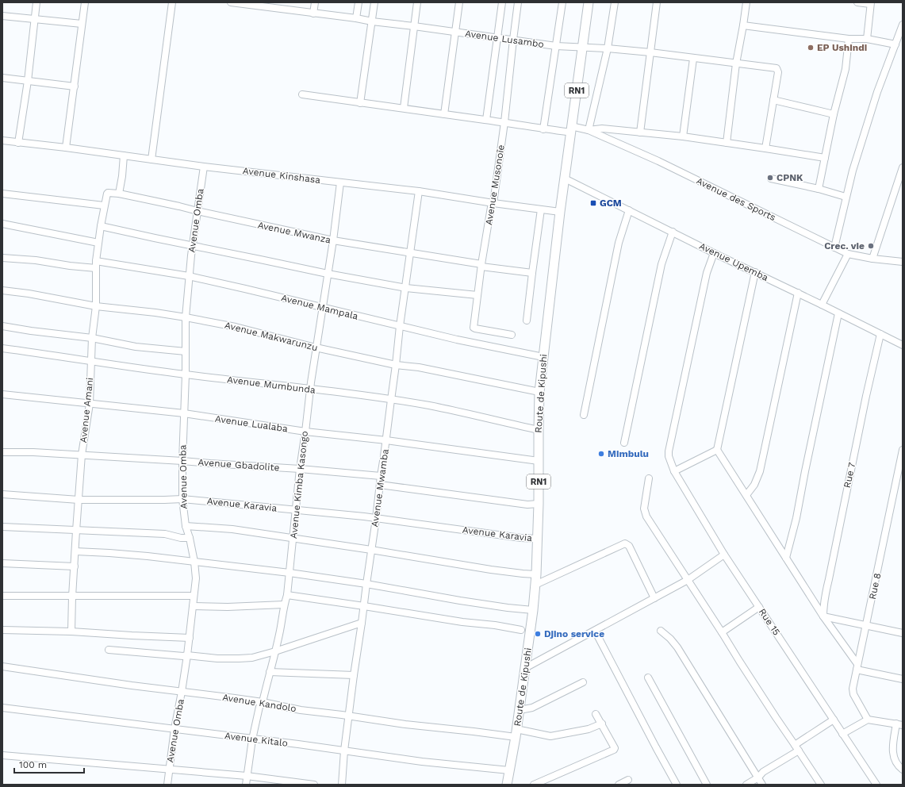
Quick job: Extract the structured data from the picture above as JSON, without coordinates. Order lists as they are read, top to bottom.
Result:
{
  "streets": {
    "highway": ["RN1", "Route de Kipushi"],
    "street": [
      "Avenue Lusambo",
      "Avenue Kinshasa",
      "Avenue Musonoïe",
      "Avenue des Sports",
      "Avenue Omba",
      "Avenue Mwanza",
      "Avenue Upemba",
      "Avenue Mampala",
      "Avenue Makwarunzu",
      "Avenue Mumbunda",
      "Avenue Amani",
      "Avenue Lualaba",
      "Avenue Gbadolite",
      "Rue 7",
      "Avenue Kimba Kasongo",
      "Avenue Mwamba",
      "Avenue Karavia",
      "Rue 8",
      "Rue 15",
      "Avenue Kandolo",
      "Avenue Kitalo"
    ]
  },
  "crossings": [
    ["Avenue Lusambo", "Avenue Musonoïe"],
    ["Avenue Lusambo", "Route de Kipushi"],
    ["Avenue Kinshasa", "Avenue Musonoïe"],
    ["Avenue Kinshasa", "Avenue Omba"],
    ["Avenue Kinshasa", "Route de Kipushi"],
    ["Avenue Kinshasa", "Avenue Kimba Kasongo"],
    ["Avenue Kinshasa", "Avenue Mwamba"],
    ["Avenue Musonoïe", "Avenue des Sports"],
    ["Avenue Musonoïe", "Avenue Mwanza"],
    ["Avenue des Sports", "Route de Kipushi"],
    ["Avenue Omba", "Avenue Mwanza"],
    ["Avenue Omba", "Avenue Mampala"],
    ["Avenue Omba", "Avenue Makwarunzu"],
    ["Avenue Omba", "Avenue Mumbunda"],
    ["Avenue Omba", "Avenue Lualaba"],
    ["Avenue Omba", "Avenue Gbadolite"],
    ["Avenue Omba", "Avenue Karavia"],
    ["Avenue Omba", "Avenue Kandolo"],
    ["Avenue Omba", "Avenue Kitalo"],
    ["Avenue Mwanza", "Avenue Amani"],
    ["Avenue Mwanza", "Avenue Kimba Kasongo"],
    ["Avenue Mwanza", "Avenue Mwamba"],
    ["Avenue Upemba", "Route de Kipushi"],
    ["Avenue Upemba", "Rue 7"],
    ["Avenue Upemba", "Rue 15"],
    ["Avenue Mampala", "Route de Kipushi"],
    ["Avenue Mampala", "Avenue Amani"],
    ["Avenue Mampala", "Avenue Kimba Kasongo"],
    ["Avenue Mampala", "Avenue Mwamba"],
    ["Avenue Makwarunzu", "Route de Kipushi"],
    ["Avenue Makwarunzu", "Avenue Amani"],
    ["Avenue Makwarunzu", "Avenue Kimba Kasongo"],
    ["Avenue Makwarunzu", "Avenue Mwamba"],
    ["Avenue Mumbunda", "Route de Kipushi"],
    ["Avenue Mumbunda", "Avenue Amani"],
    ["Avenue Mumbunda", "Avenue Kimba Kasongo"],
    ["Avenue Mumbunda", "Avenue Mwamba"],
    ["Route de Kipushi", "Avenue Lualaba"],
    ["Route de Kipushi", "Avenue Karavia"],
    ["Route de Kipushi", "Avenue Kandolo"],
    ["Route de Kipushi", "Avenue Kitalo"],
    ["Avenue Amani", "Avenue Lualaba"],
    ["Avenue Amani", "Avenue Gbadolite"],
    ["Avenue Amani", "Avenue Karavia"],
    ["Avenue Lualaba", "Avenue Kimba Kasongo"],
    ["Avenue Lualaba", "Avenue Mwamba"],
    ["Avenue Gbadolite", "Avenue Kimba Kasongo"],
    ["Avenue Gbadolite", "Avenue Mwamba"],
    ["Avenue Kimba Kasongo", "Avenue Karavia"],
    ["Avenue Kimba Kasongo", "Avenue Kandolo"],
    ["Avenue Kimba Kasongo", "Avenue Kitalo"],
    ["Avenue Mwamba", "Avenue Karavia"],
    ["Avenue Mwamba", "Avenue Kandolo"],
    ["Avenue Mwamba", "Avenue Kitalo"]
  ],
  "places": {
    "other": [
      "EP Ushindi",
      "CPNK",
      "Crec. vie",
      "Mimbulu",
      "Djino service"
    ],
    "transit": ["GCM"]
  },
  "scale_bar": "100 m"
}
